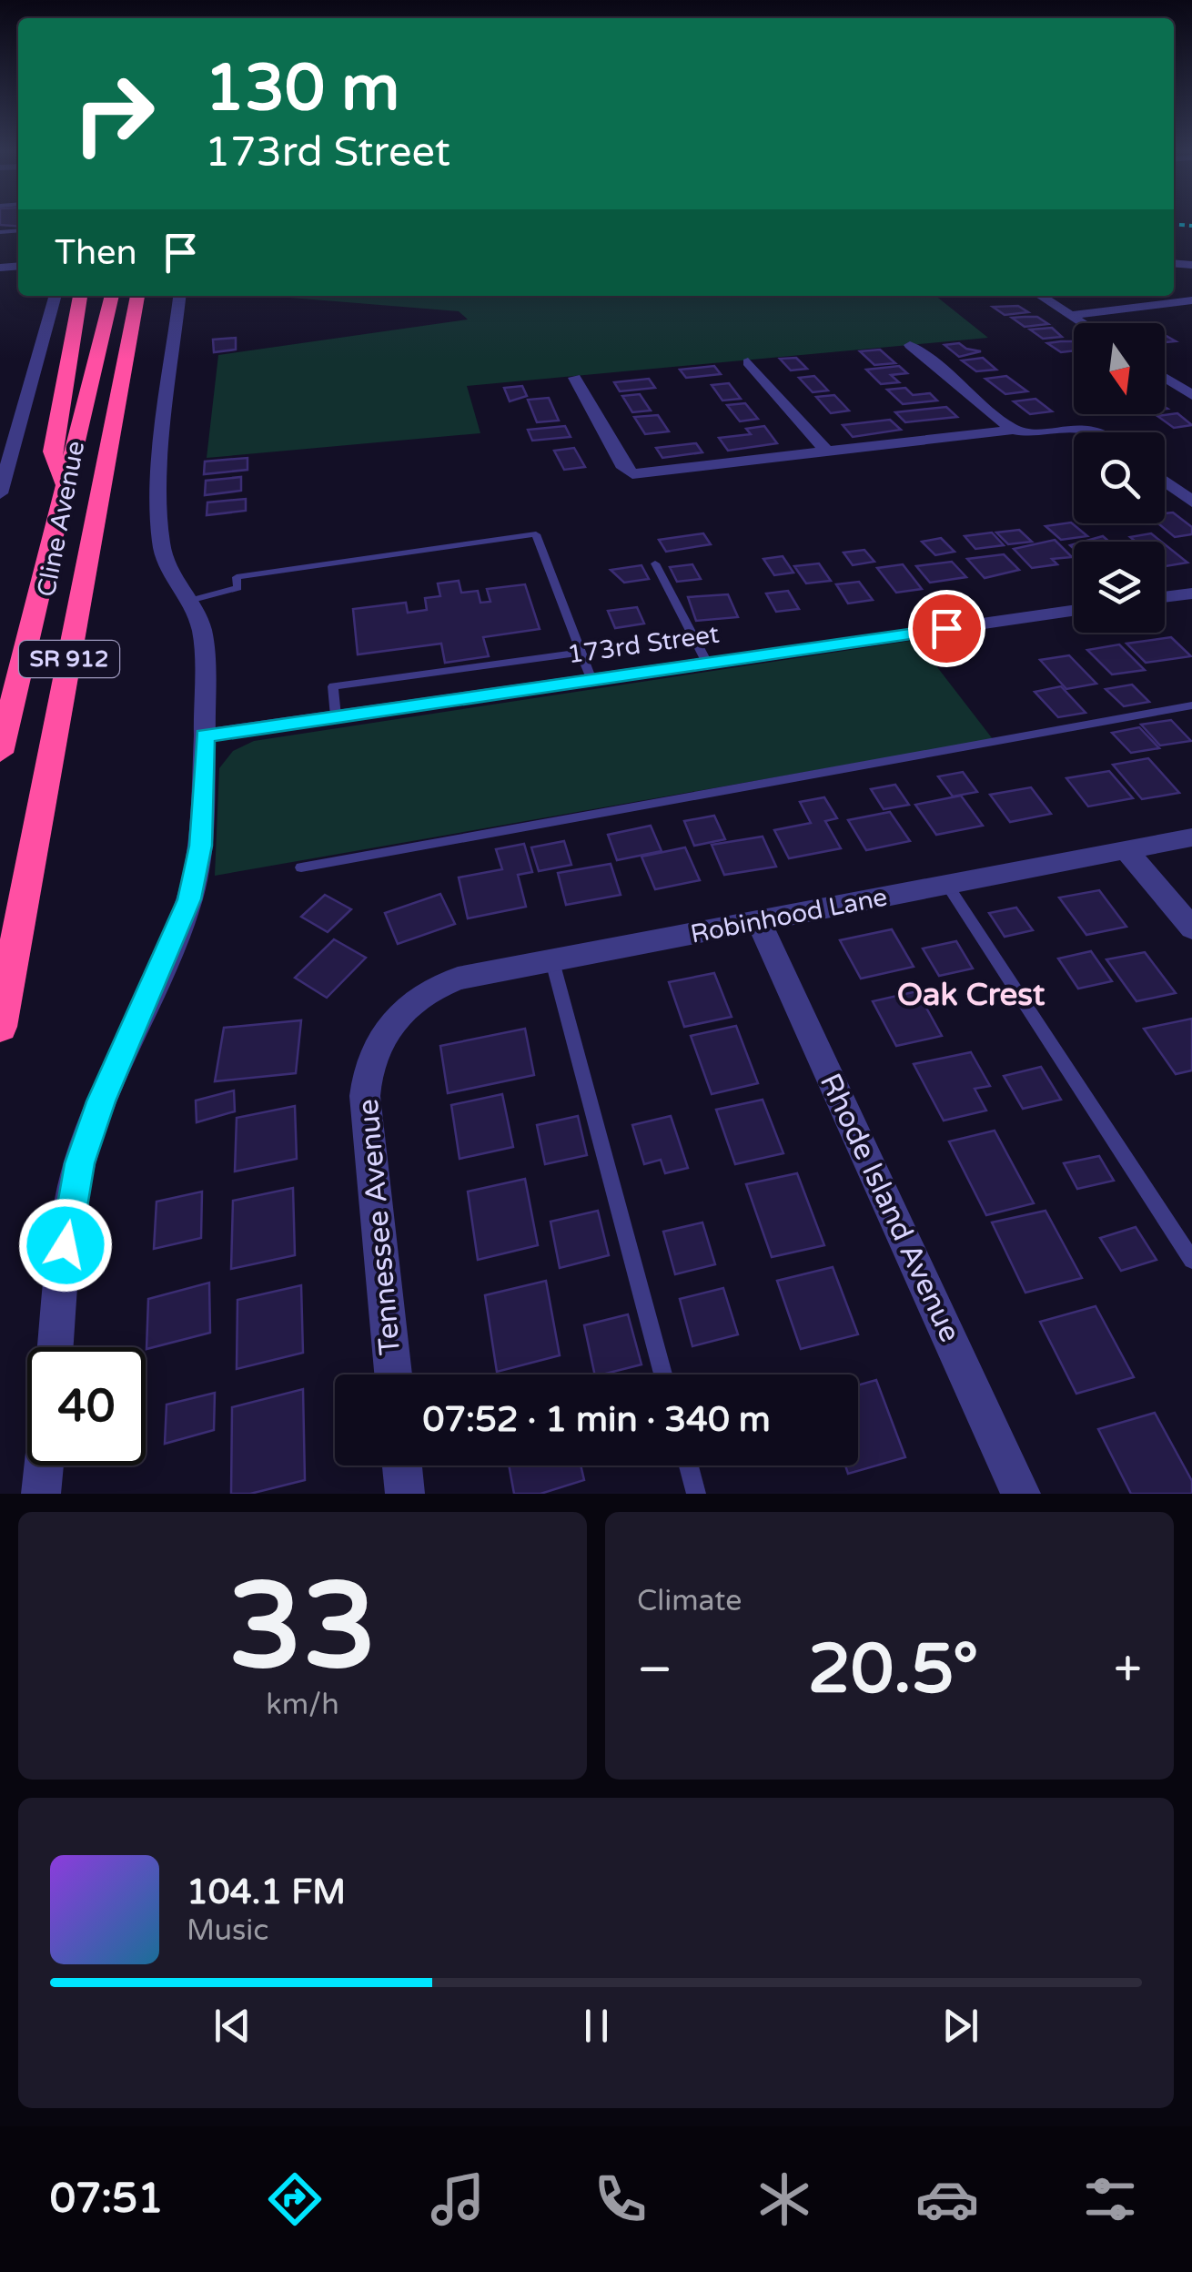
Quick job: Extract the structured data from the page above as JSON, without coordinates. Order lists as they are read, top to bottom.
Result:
{
  "streets": {
    "highway": ["Cline Avenue", "SR 912"],
    "street": [
      "173rd Street",
      "Robinhood Lane",
      "Rhode Island Avenue",
      "Tennessee Avenue"
    ]
  },
  "crossings": [
    ["Robinhood Lane", "Rhode Island Avenue"],
    ["Robinhood Lane", "Tennessee Avenue"]
  ],
  "districts": ["Oak Crest"],
  "north": "bottom",
  "page": {
    "turn": ["130 m", "173rd Street"],
    "then": "Then",
    "limit": "40",
    "trip": "07:52 · 1 min · 340 m",
    "tile": [
      ["33", "km/h"],
      "Climate"
    ],
    "heat": ["−", "20.5°", "+"],
    "song": ["104.1 FM", "Music"],
    "tabs": "07:51"
  }
}
